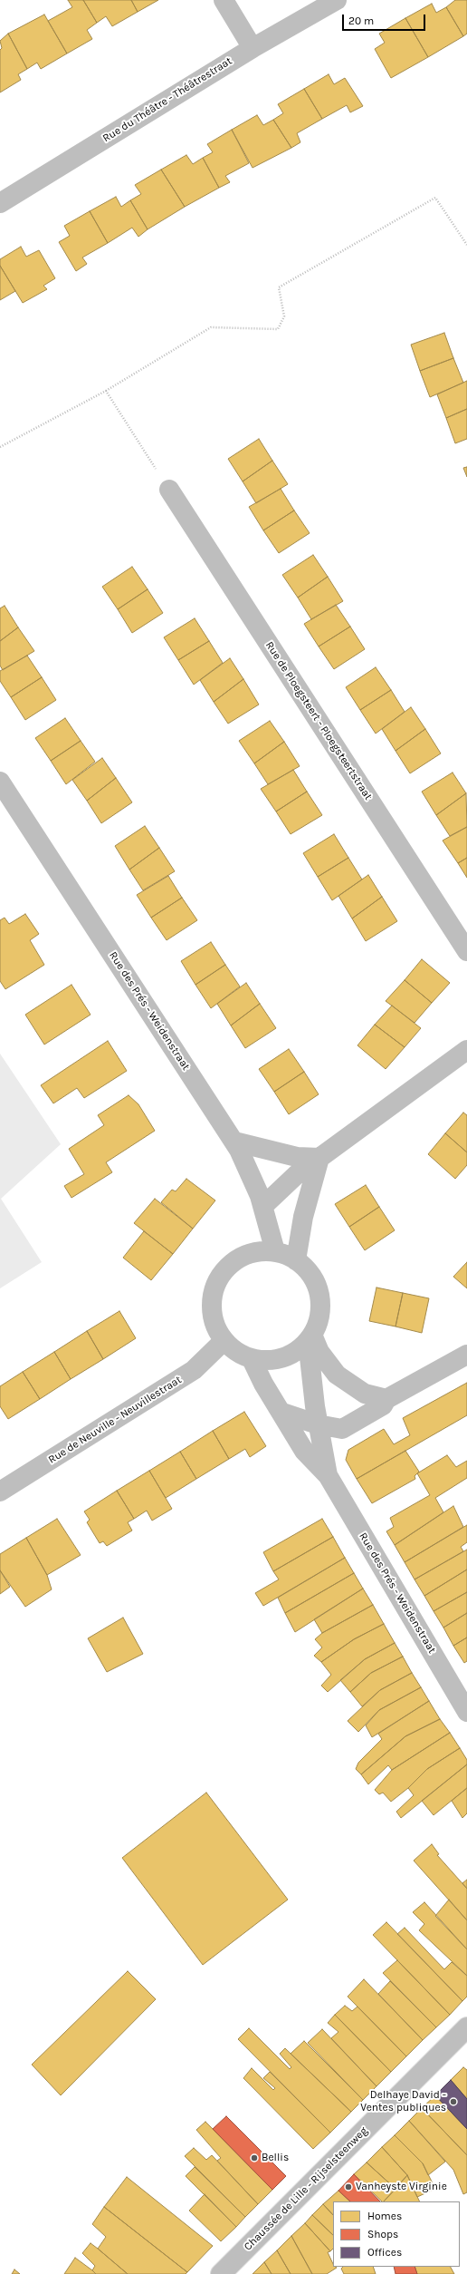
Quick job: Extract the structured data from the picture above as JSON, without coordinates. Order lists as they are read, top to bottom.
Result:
{
  "streets": {
    "street": [
      "Rue du Théâtre - Théâtrestraat",
      "Rue de Ploegsteert - Ploegsteertstraat",
      "Rue des Prés - Weidenstraat",
      "Rue de Neuville - Neuvillestraat",
      "Chaussée de Lille - Rijselsteenweg"
    ]
  },
  "crossings": [
    ["Rue des Prés - Weidenstraat", "Rue de Neuville - Neuvillestraat"]
  ],
  "places": ["Delhaye David - Ventes publiques", "Bellis", "Vanheyste Virginie"],
  "legend": ["Homes", "Shops", "Offices"],
  "scale_bar": "20 m"
}
